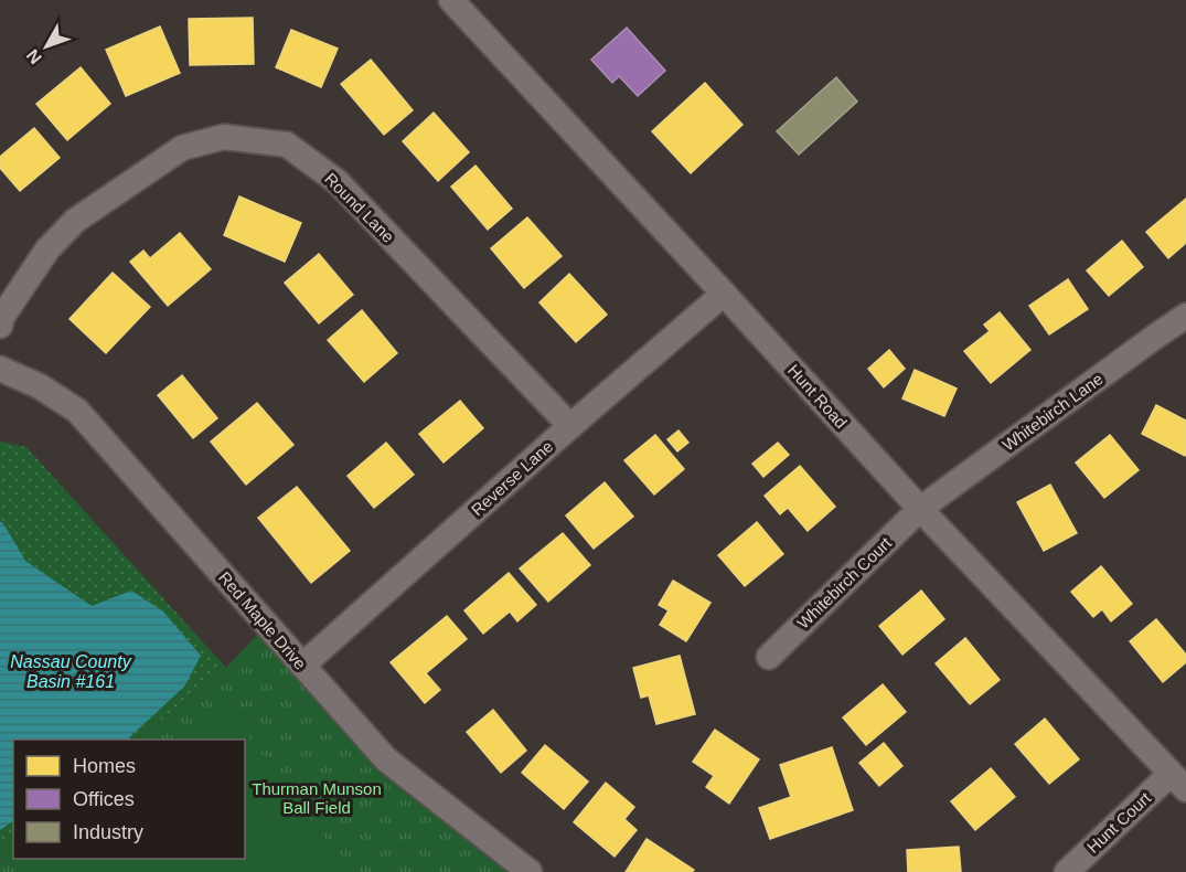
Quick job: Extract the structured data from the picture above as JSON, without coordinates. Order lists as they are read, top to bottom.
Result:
{
  "streets": {
    "street": [
      "Round Lane",
      "Hunt Road",
      "Whitebirch Lane",
      "Reverse Lane",
      "Whitebirch Court",
      "Red Maple Drive",
      "Hunt Court"
    ]
  },
  "crossings": [
    ["Round Lane", "Reverse Lane"],
    ["Hunt Road", "Whitebirch Lane"],
    ["Hunt Road", "Reverse Lane"],
    ["Hunt Road", "Whitebirch Court"],
    ["Hunt Road", "Hunt Court"],
    ["Whitebirch Lane", "Whitebirch Court"],
    ["Reverse Lane", "Red Maple Drive"]
  ],
  "water": ["Nassau County Basin #161"],
  "parks": ["Thurman Munson Ball Field"],
  "legend": ["Homes", "Offices", "Industry"],
  "north": "bottom left"
}
